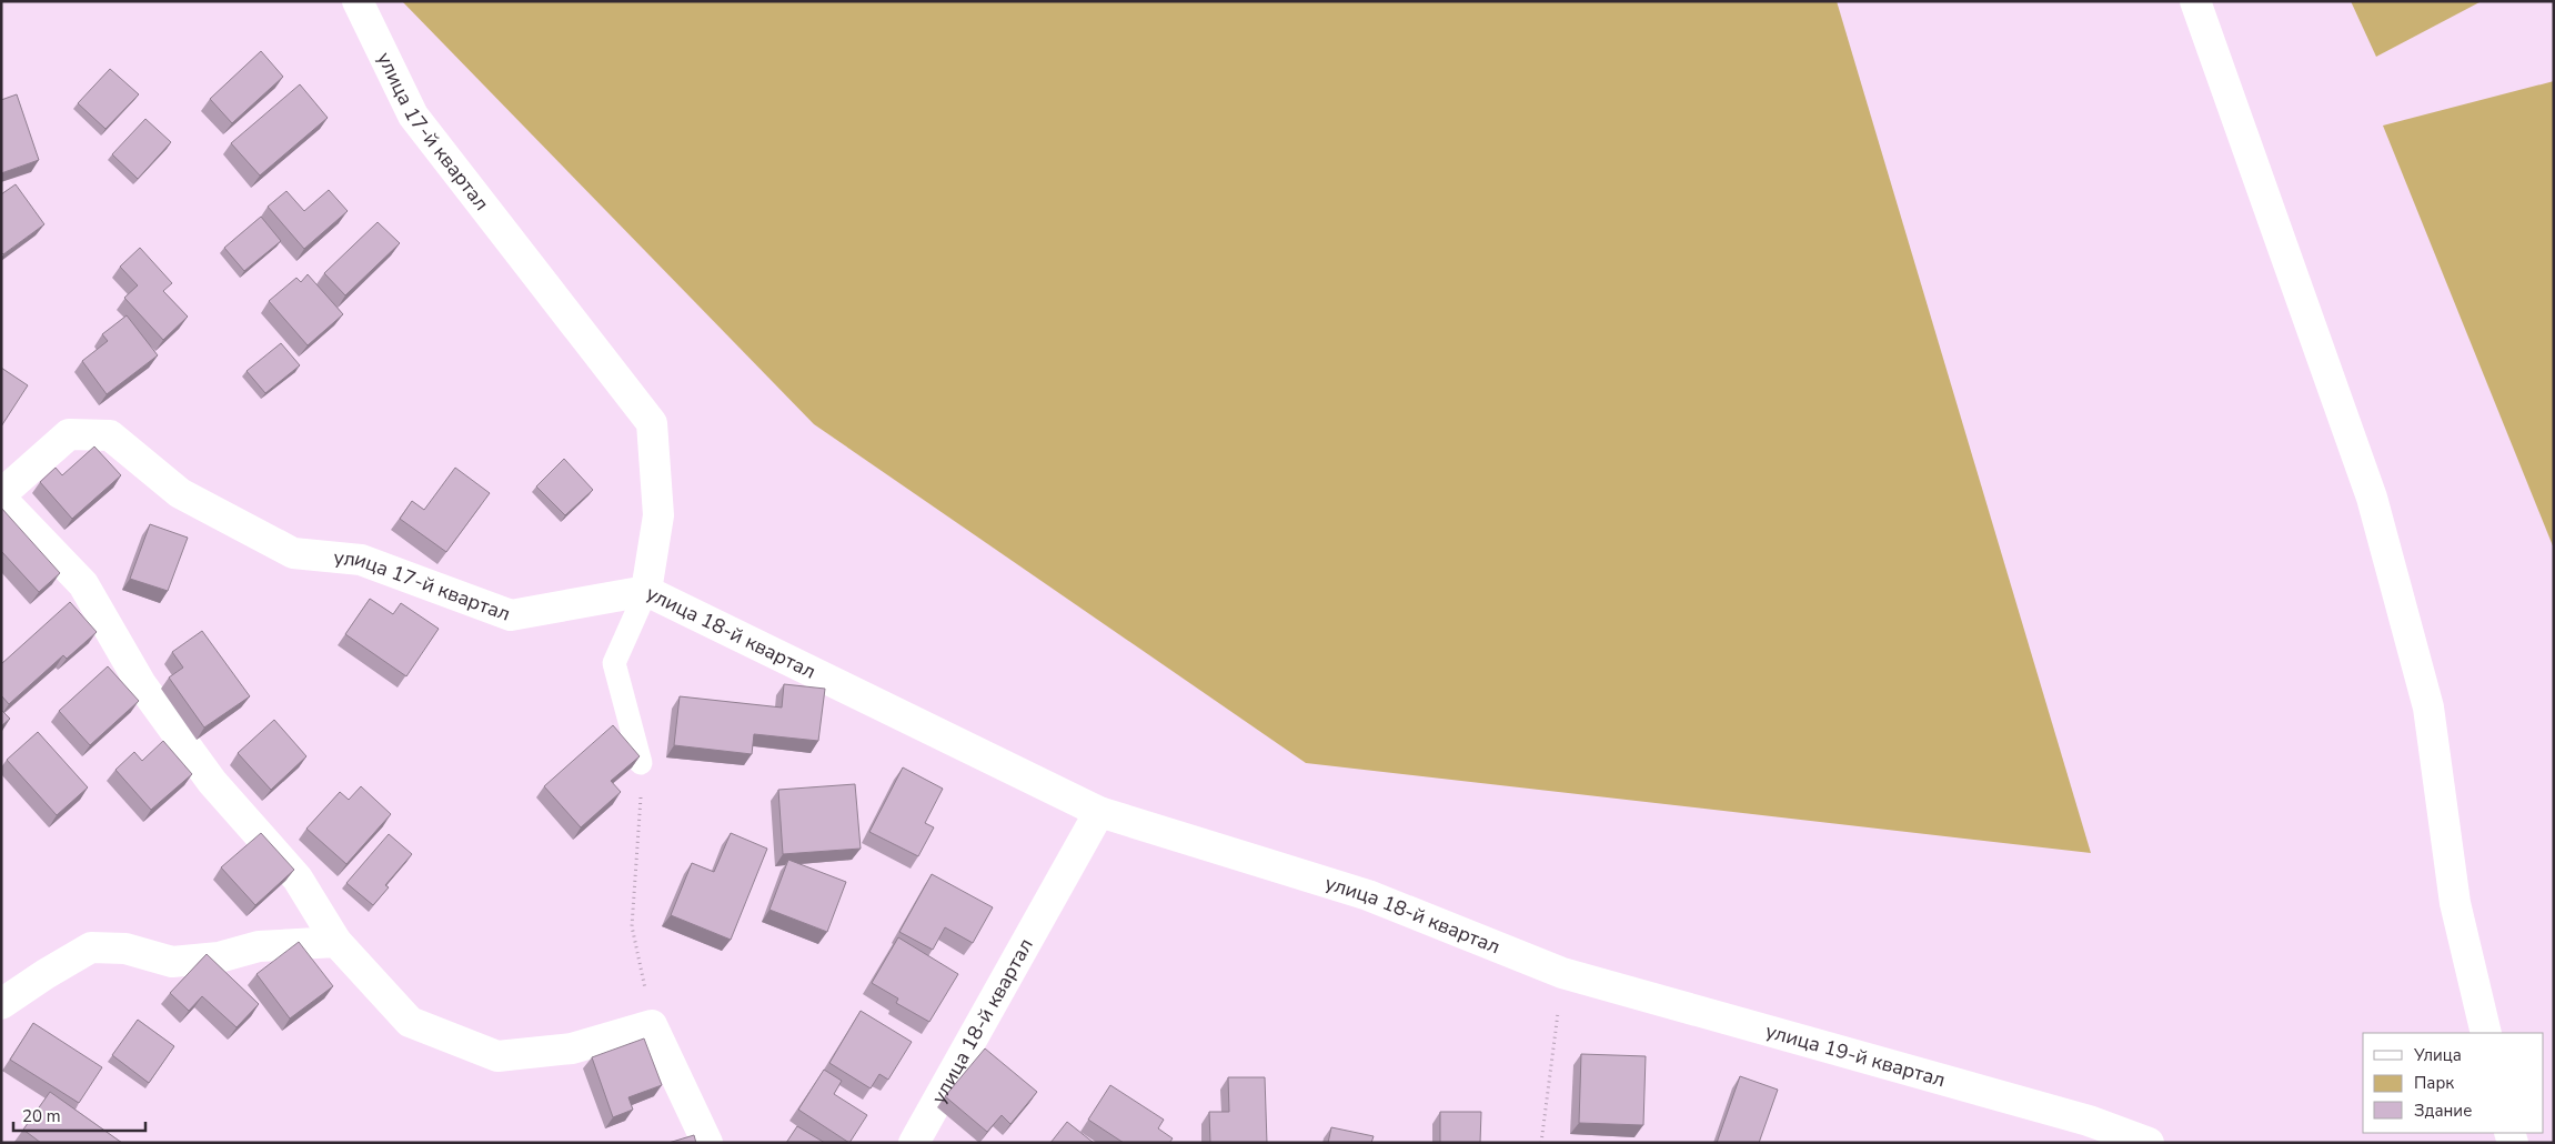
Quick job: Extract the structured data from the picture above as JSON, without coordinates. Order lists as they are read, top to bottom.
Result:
{
  "streets": {
    "street": ["улица 17-й квартал", "улица 18-й квартал", "улица 19-й квартал"]
  },
  "crossings": [
    ["улица 17-й квартал", "улица 18-й квартал"],
    ["улица 18-й квартал", "улица 19-й квартал"]
  ],
  "legend": ["Улица", "Парк", "Здание"],
  "scale_bar": "20 m"
}
